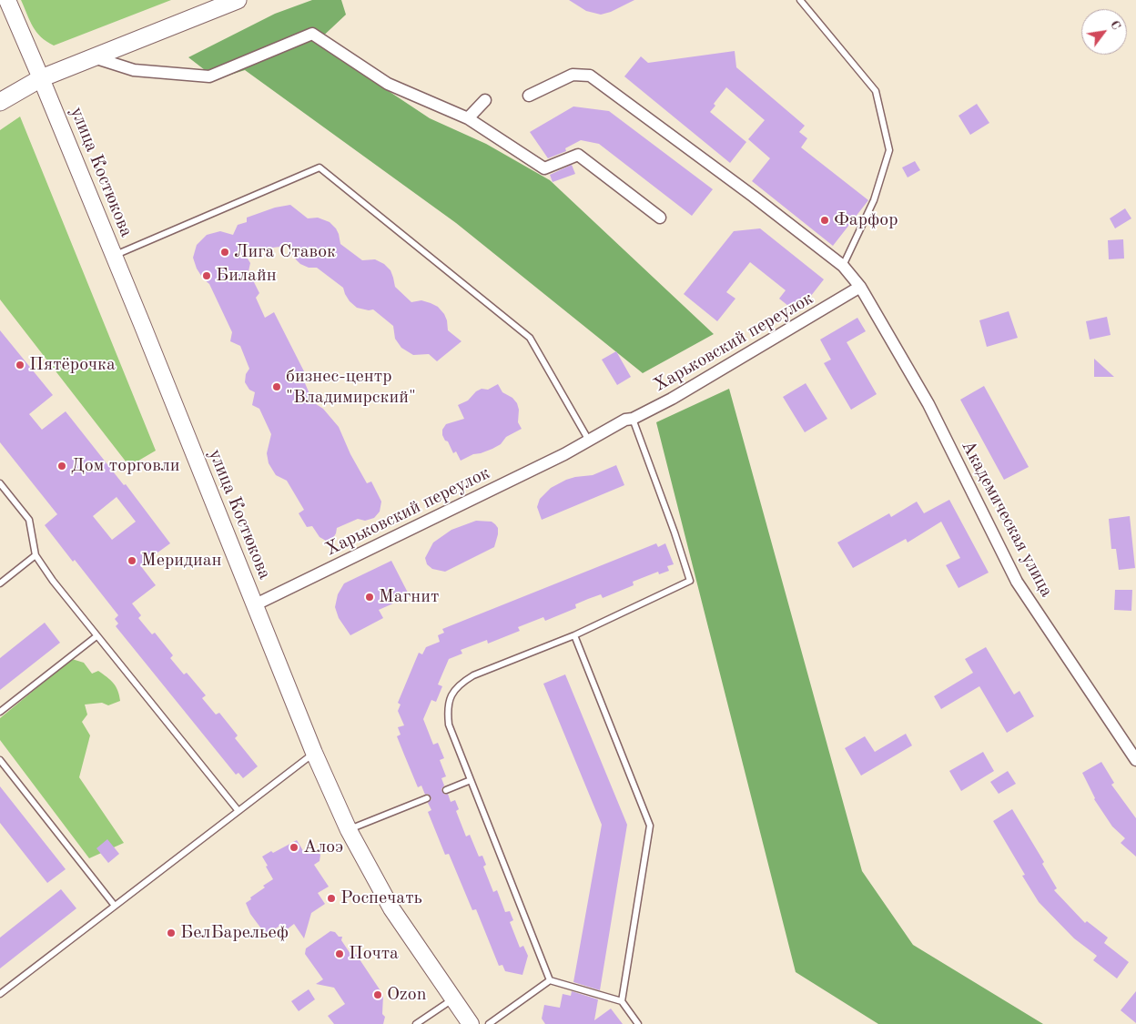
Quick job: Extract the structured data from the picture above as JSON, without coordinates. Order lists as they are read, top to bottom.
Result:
{
  "streets": {
    "main road": ["улица Костюкова"],
    "street": ["Харьковский переулок", "Академическая улица"]
  },
  "crossings": [
    ["улица Костюкова", "Харьковский переулок"],
    ["Харьковский переулок", "Академическая улица"]
  ],
  "places": [
    "Фарфор",
    "Лига Ставок",
    "Билайн",
    "Пятёрочка",
    "бизнес-центр \"Владимирский\"",
    "Дом торговли",
    "Меридиан",
    "Магнит",
    "Алоэ",
    "Роспечать",
    "БелБарельеф",
    "Почта",
    "Ozon"
  ],
  "north": "top right"
}
